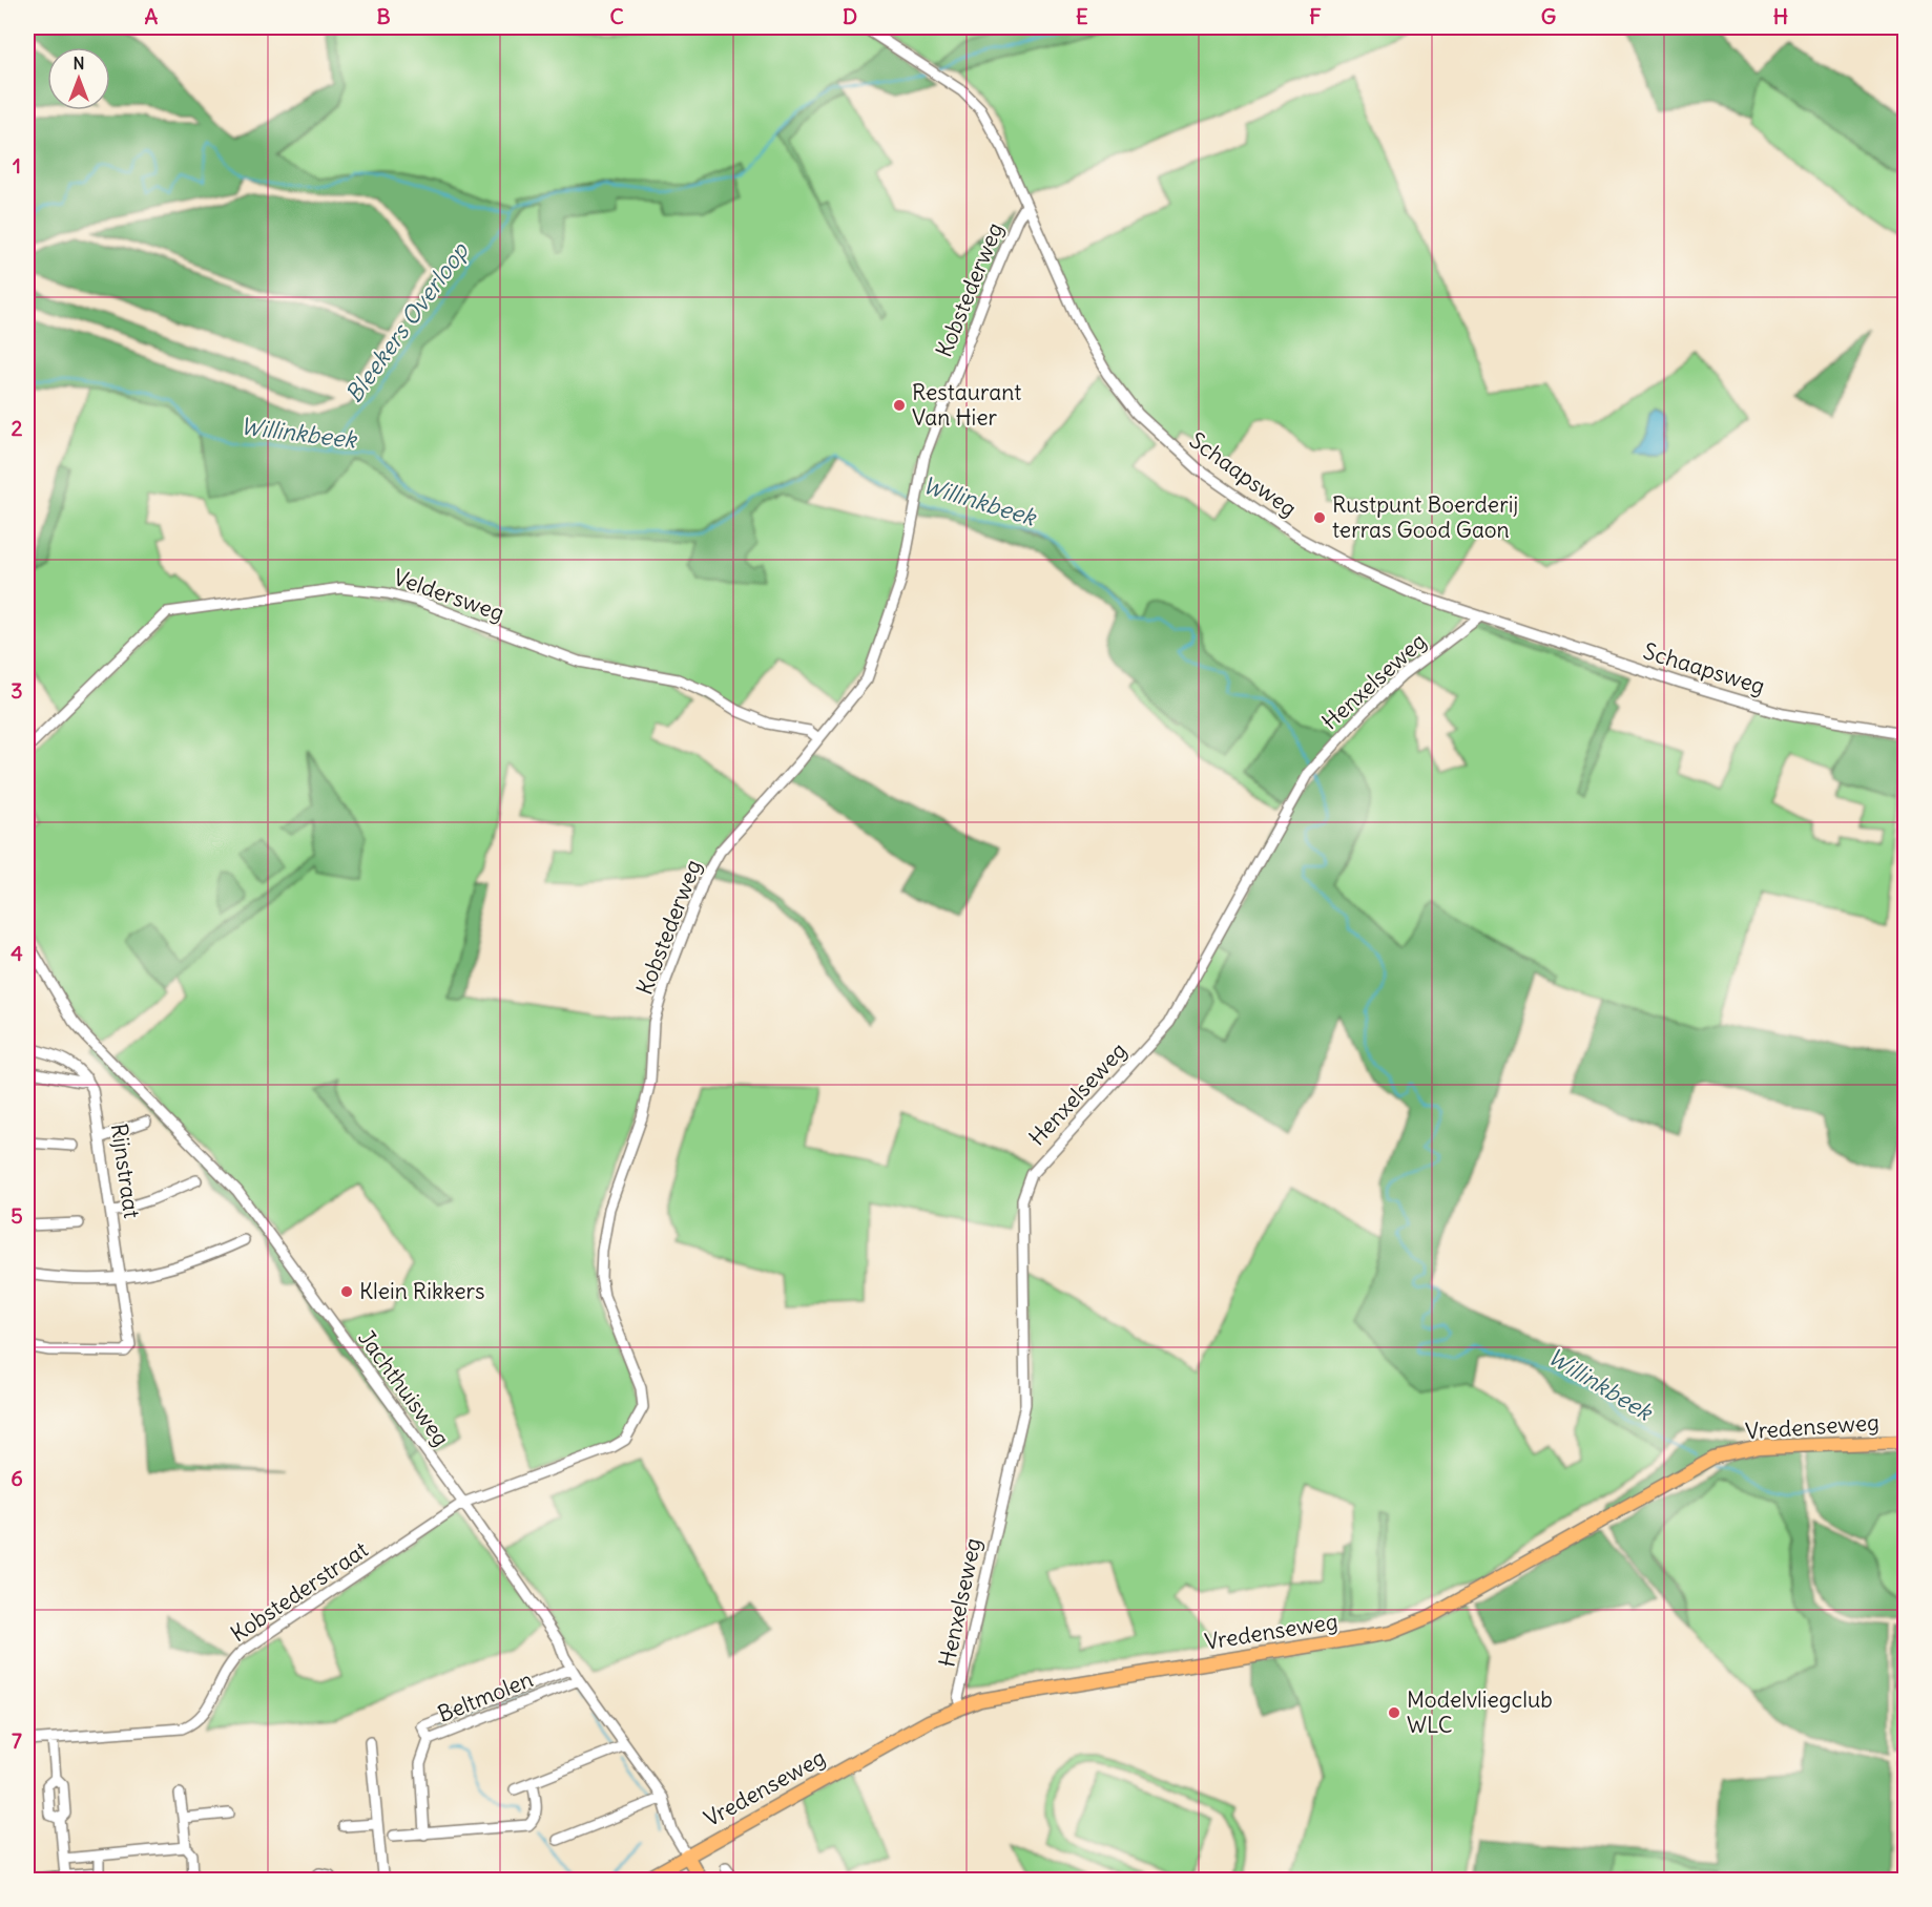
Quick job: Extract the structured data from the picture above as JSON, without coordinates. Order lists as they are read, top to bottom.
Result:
{
  "streets": {
    "main road": ["Vredenseweg"],
    "street": [
      "Kobstederweg",
      "Schaapsweg",
      "Veldersweg",
      "Henxelseweg",
      "Rijnstraat",
      "Jachthuisweg",
      "Kobstederstraat",
      "Beltmolen"
    ]
  },
  "crossings": [
    ["Kobstederweg", "Schaapsweg"],
    ["Kobstederweg", "Veldersweg"],
    ["Kobstederweg", "Jachthuisweg"],
    ["Kobstederweg", "Kobstederstraat"],
    ["Schaapsweg", "Henxelseweg"],
    ["Henxelseweg", "Vredenseweg"],
    ["Jachthuisweg", "Vredenseweg"],
    ["Jachthuisweg", "Kobstederstraat"],
    ["Jachthuisweg", "Beltmolen"]
  ],
  "water": ["Bleekers Overloop", "Willinkbeek"],
  "places": [
    "Restaurant Van Hier",
    "Rustpunt Boerderij terras Good Gaon",
    "Klein Rikkers",
    "Modelvliegclub WLC"
  ],
  "north": "top",
  "grid": {
    "columns": [
      "A",
      "B",
      "C",
      "D",
      "E",
      "F",
      "G",
      "H"
    ],
    "rows": [
      "1",
      "2",
      "3",
      "4",
      "5",
      "6",
      "7"
    ]
  }
}
